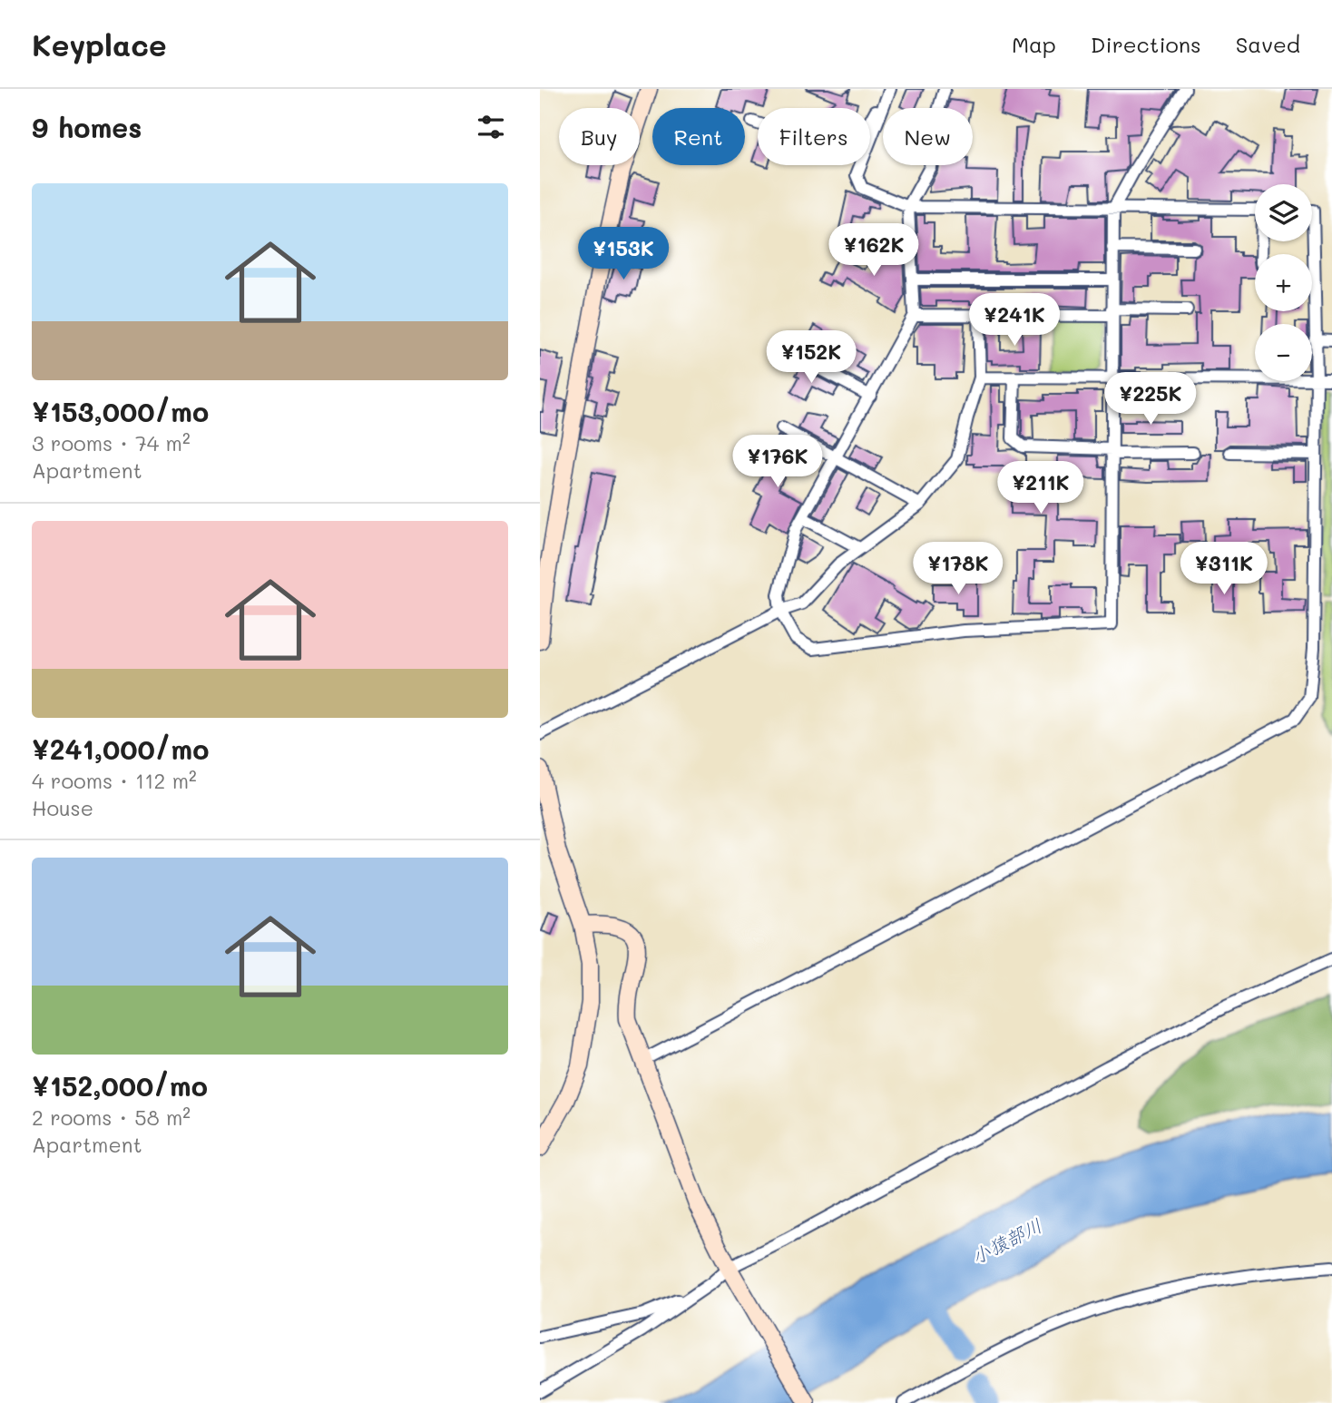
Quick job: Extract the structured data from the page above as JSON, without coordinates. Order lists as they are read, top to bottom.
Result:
{
  "water": ["小猿部川"],
  "page": {
    "header": "Keyplace",
    "nav": ["Map", "Directions", "Saved"],
    "heading": "9 homes",
    "chip": [
      "Buy",
      "Rent",
      "Filters",
      "New"
    ],
    "list": [
      {
        "name": "¥153,000/mo",
        "note": "3 rooms · 74 m² · Apartment"
      },
      {
        "name": "¥241,000/mo",
        "note": "4 rooms · 112 m² · House"
      },
      {
        "name": "¥152,000/mo",
        "note": "2 rooms · 58 m² · Apartment"
      }
    ],
    "map_buttons": ["+", "−"],
    "price": [
      "¥162K",
      "¥153K",
      "¥241K",
      "¥152K",
      "¥225K",
      "¥176K",
      "¥211K",
      "¥178K",
      "¥311K"
    ]
  }
}
